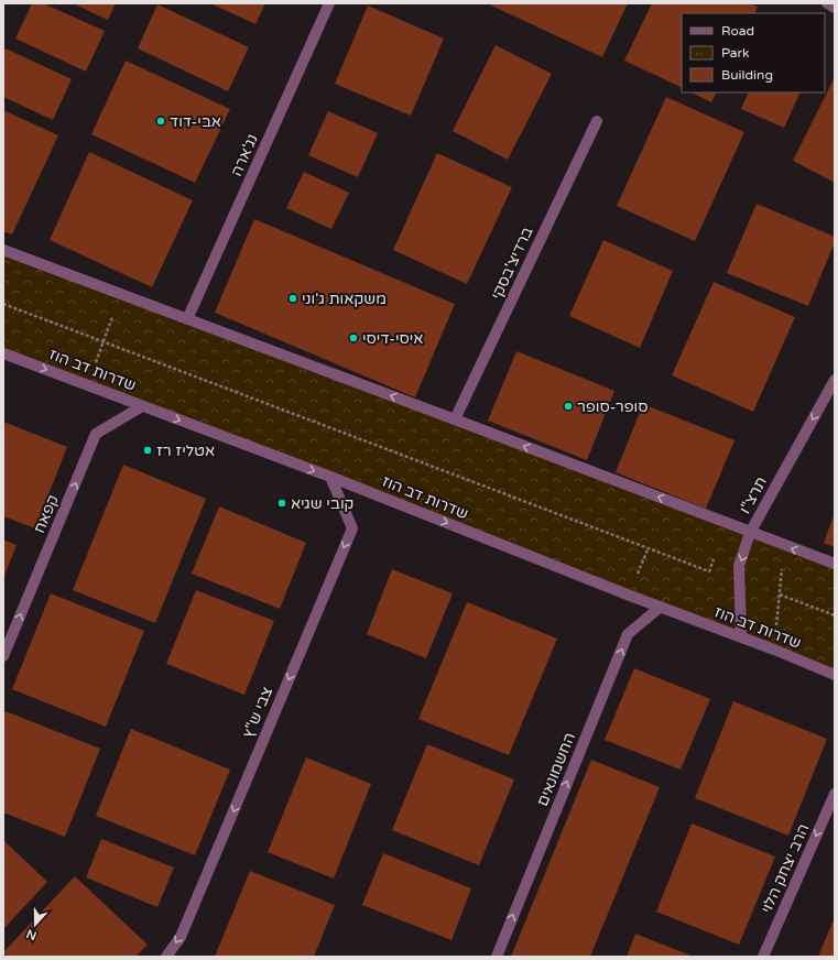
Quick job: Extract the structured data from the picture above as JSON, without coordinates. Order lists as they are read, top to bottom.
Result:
{
  "streets": {
    "street": [
      "נג'ארה",
      "ברדיצ'בסקי",
      "שדרות דב הוז",
      "תרצ\"ו",
      "קפאח",
      "צבי ש\"ץ",
      "החשמונאים",
      "הרב יצחק הלוי"
    ]
  },
  "crossings": [
    ["שדרות דב הוז", "תרצ\"ו"],
    ["שדרות דב הוז", "קפאח"],
    ["שדרות דב הוז", "צבי ש\"ץ"],
    ["שדרות דב הוז", "החשמונאים"]
  ],
  "one_way": [
    "תרצ\"ו",
    "קפאח",
    "צבי ש\"ץ",
    "החשמונאים",
    "הרב יצחק הלוי"
  ],
  "places": [
    "אבי-דוד",
    "משקאות ג'וני",
    "איסי-דיסי",
    "סופר-סופר",
    "אטליז רז",
    "קובי שגיא"
  ],
  "legend": ["Road", "Park", "Building"],
  "north": "bottom"
}
